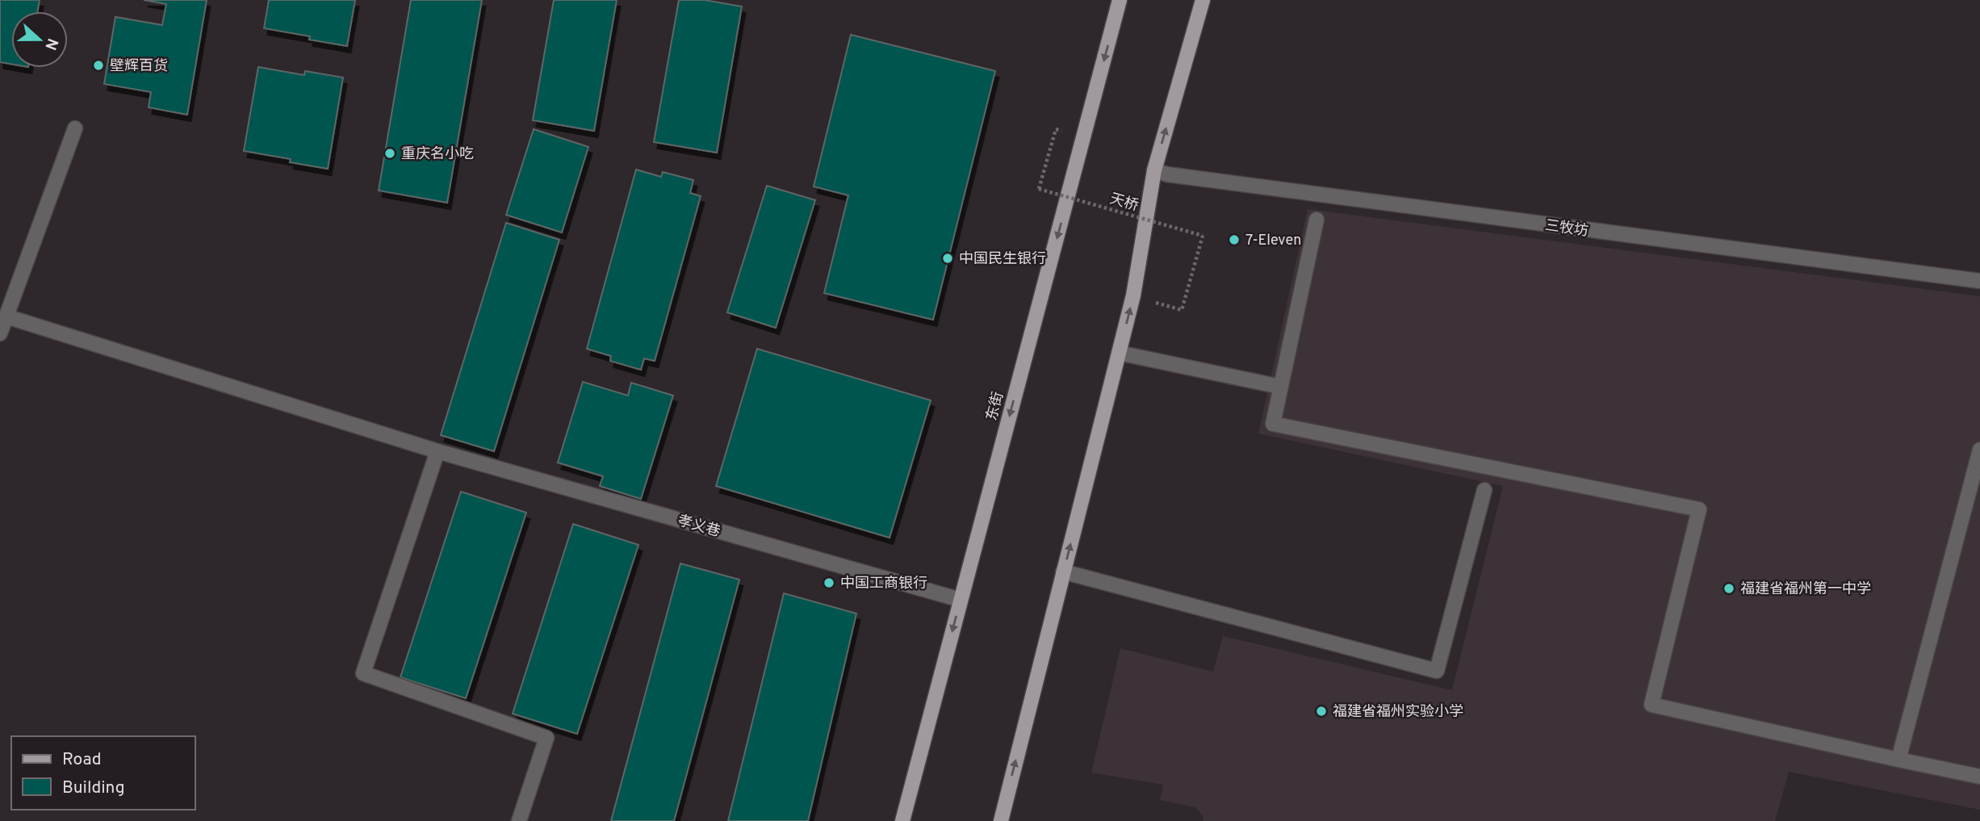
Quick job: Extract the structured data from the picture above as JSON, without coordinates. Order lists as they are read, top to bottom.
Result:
{
  "streets": {
    "main road": ["东街"],
    "street": ["三牧坊", "孝义巷"],
    "path": ["天桥"]
  },
  "crossings": [
    ["东街", "孝义巷"]
  ],
  "places": [
    "壁辉百货",
    "重庆名小吃",
    "7-Eleven",
    "中国民生银行",
    "中国工商银行",
    "福建省福州第一中学",
    "福建省福州实验小学"
  ],
  "legend": ["Road", "Building"],
  "north": "right"
}
